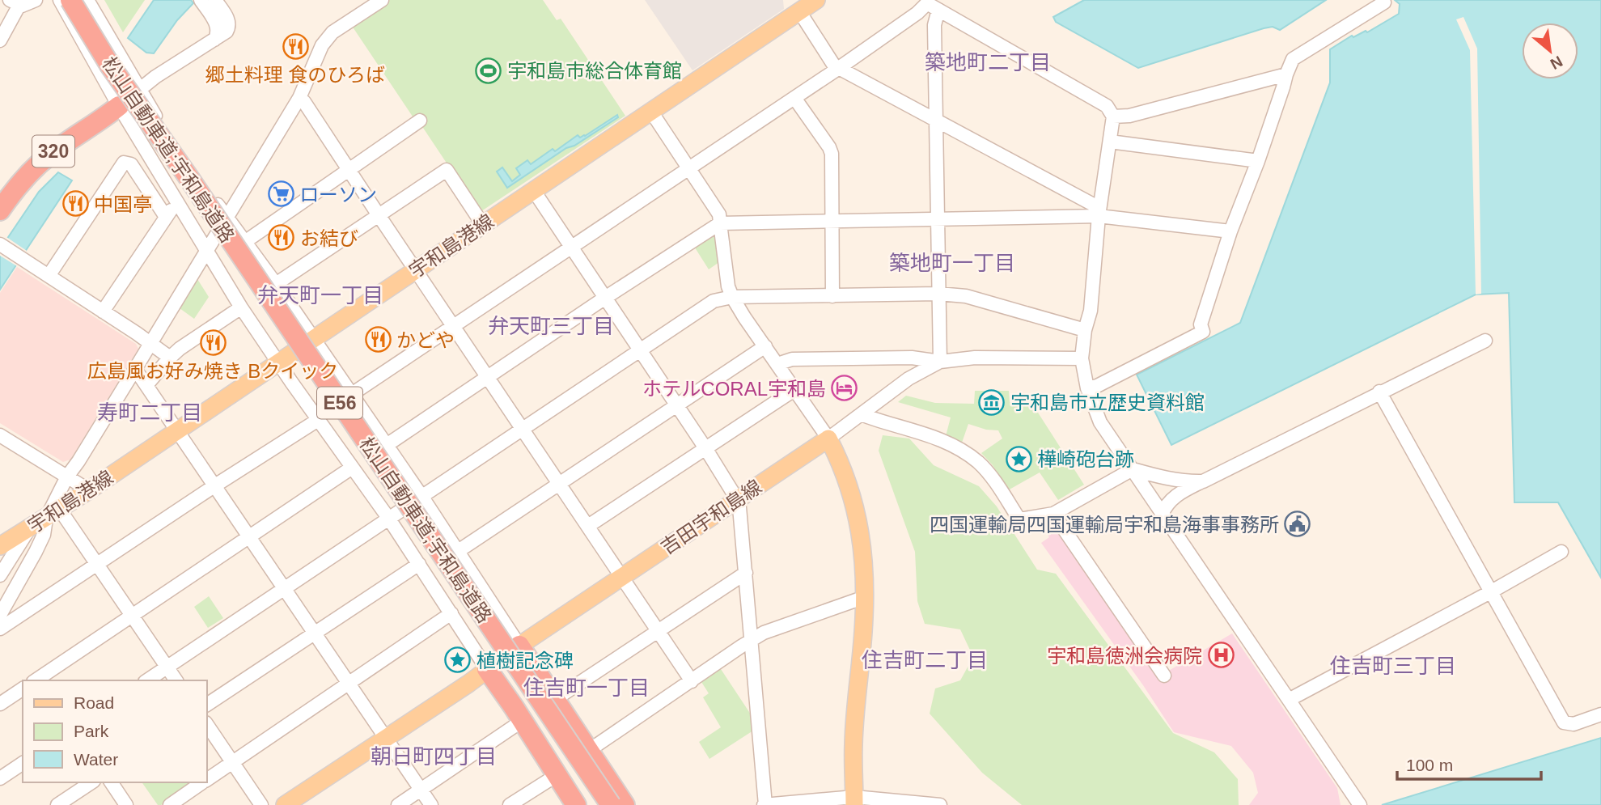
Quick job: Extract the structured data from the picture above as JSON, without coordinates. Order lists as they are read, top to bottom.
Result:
{
  "streets": {
    "highway": ["松山自動車道;宇和島道路", "320", "E56"],
    "main road": ["宇和島港線", "吉田宇和島線"]
  },
  "districts": [
    "築地町二丁目",
    "築地町一丁目",
    "弁天町一丁目",
    "弁天町三丁目",
    "寿町二丁目",
    "住吉町二丁目",
    "住吉町三丁目",
    "住吉町一丁目",
    "朝日町四丁目"
  ],
  "places": {
    "restaurant": [
      "郷土料理 食のひろば",
      "中国亭",
      "お結び",
      "かどや",
      "広島風お好み焼き Bクイック"
    ],
    "sports": ["宇和島市総合体育館"],
    "supermarket": ["ローソン"],
    "hotel": ["ホテルCORAL宇和島"],
    "museum": ["宇和島市立歴史資料館"],
    "place": ["樺崎砲台跡", "植樹記念碑"],
    "public building": ["四国運輸局四国運輸局宇和島海事事務所"],
    "hospital": ["宇和島徳洲会病院"]
  },
  "legend": ["Road", "Park", "Water"],
  "scale_bar": "100 m",
  "north": "bottom right"
}
